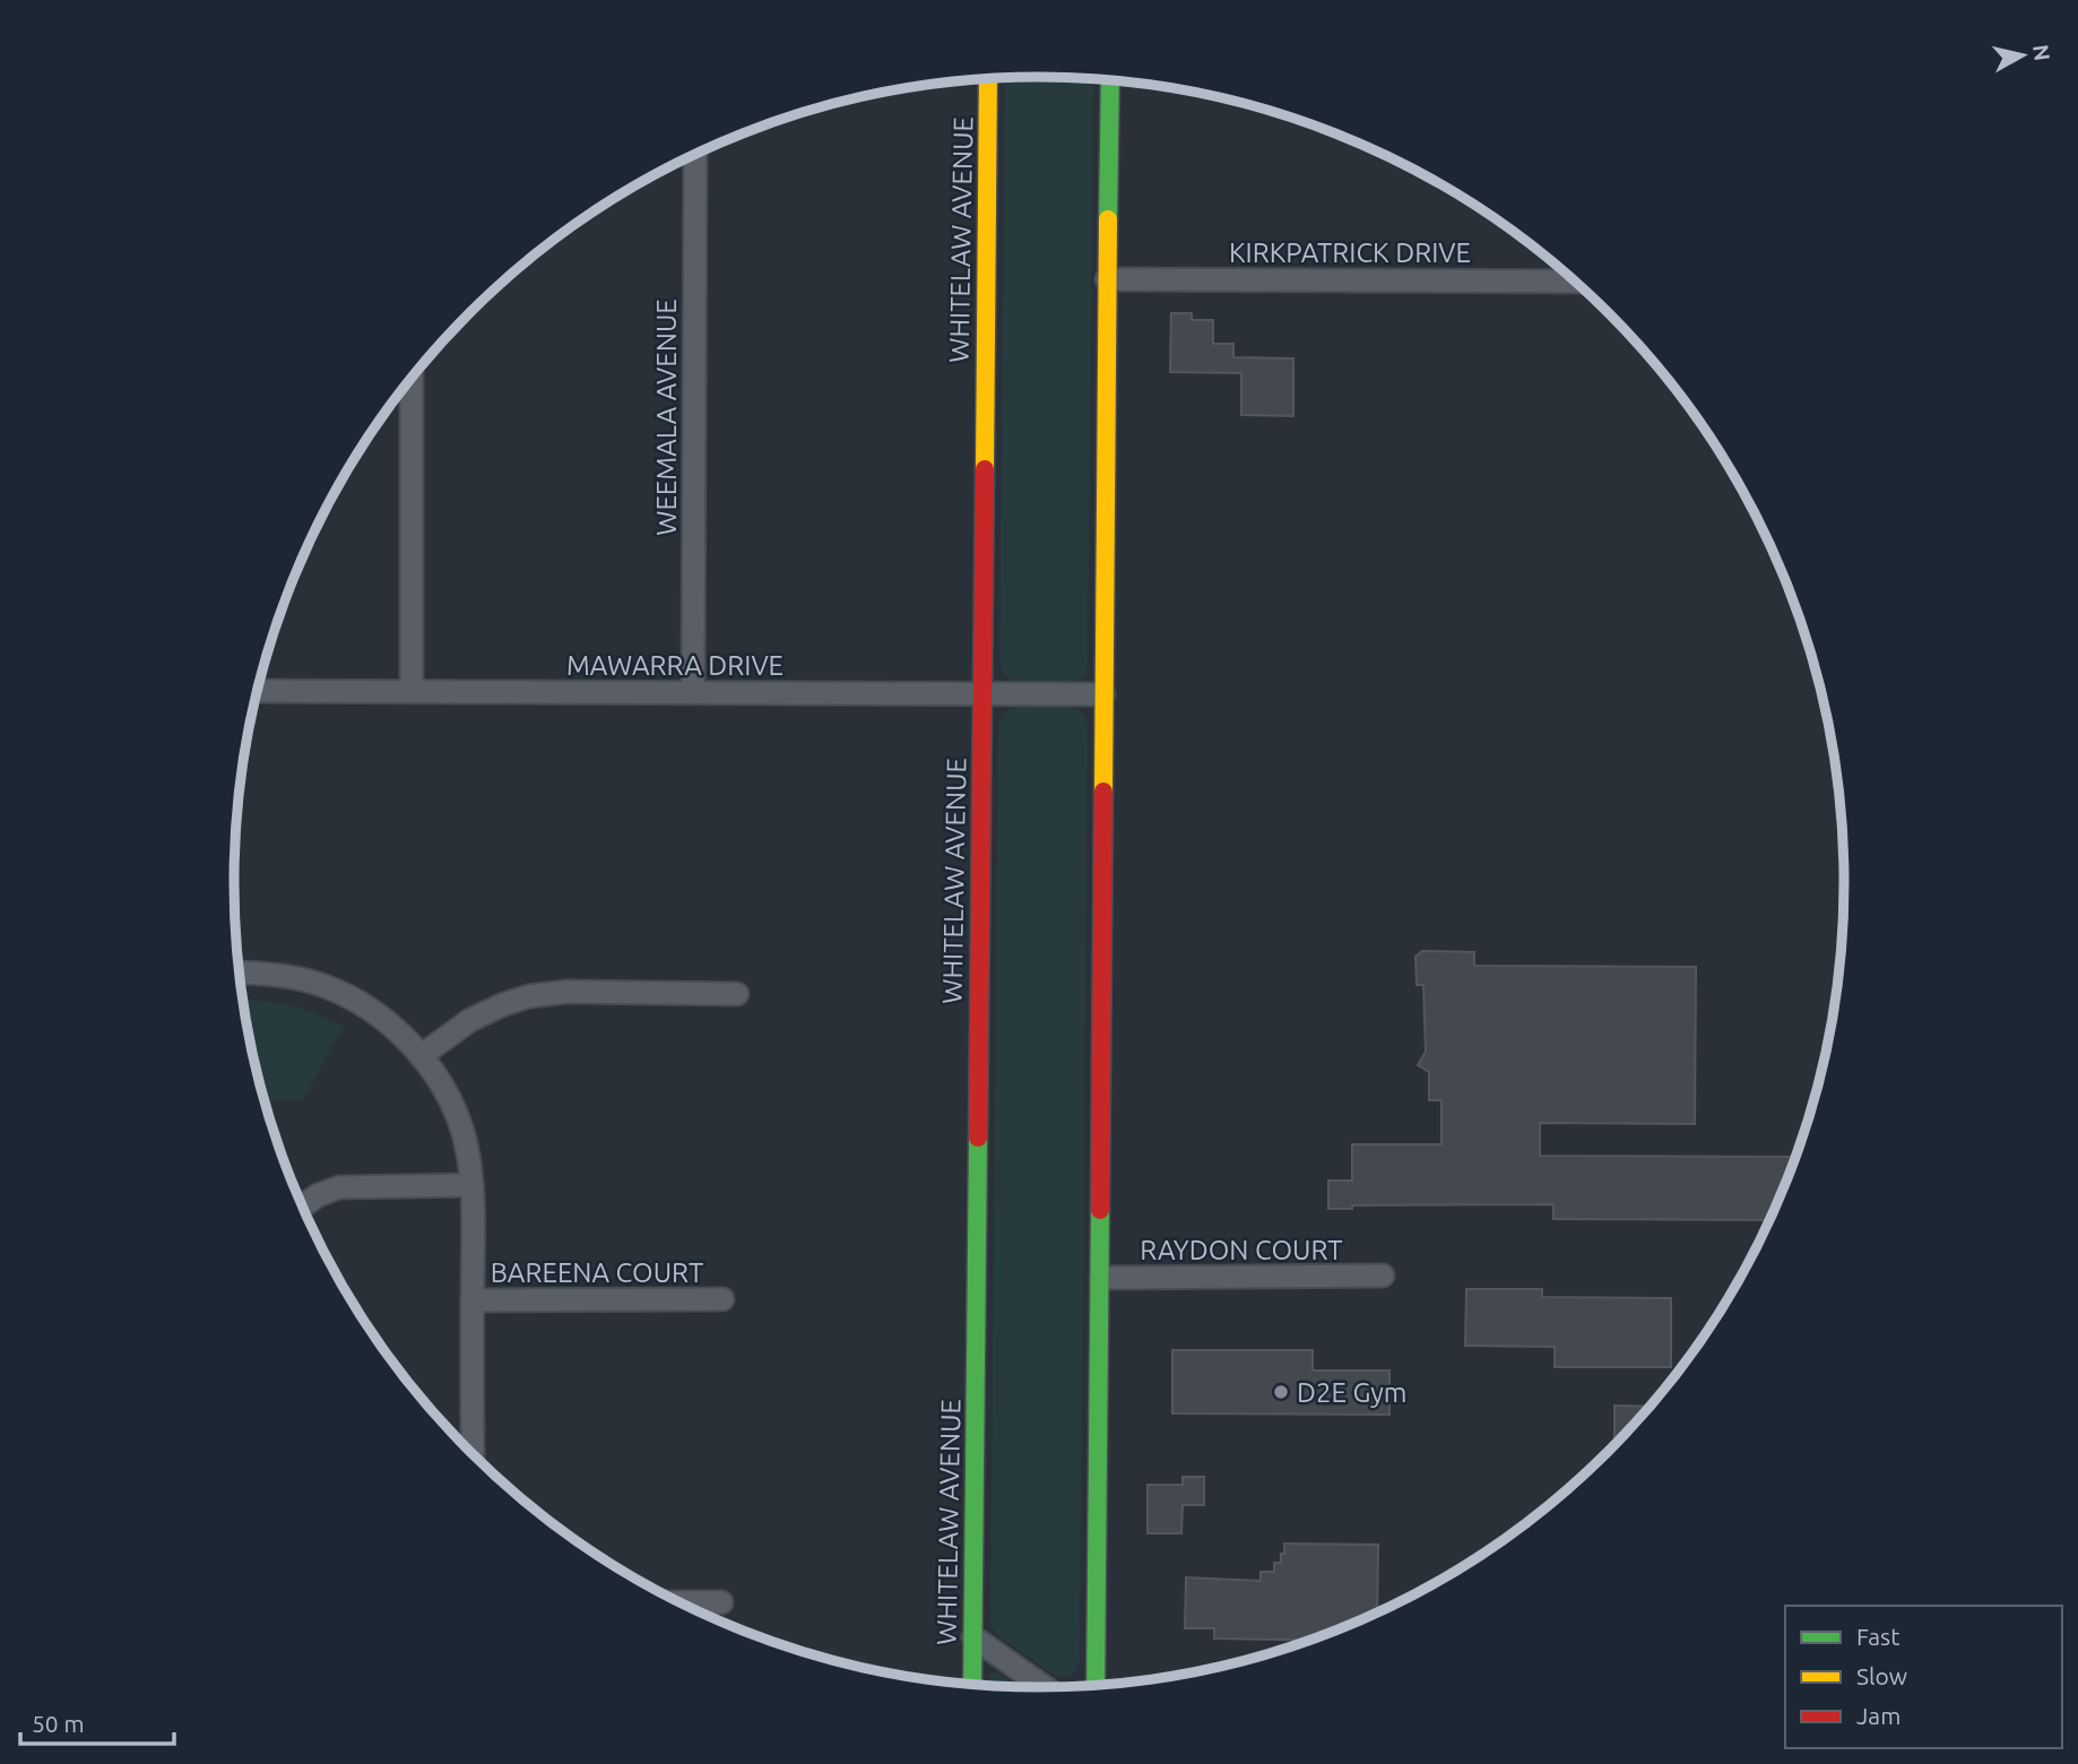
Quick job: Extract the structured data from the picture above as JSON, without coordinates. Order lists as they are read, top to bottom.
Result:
{
  "streets": {
    "street": [
      "WHITELAW AVENUE",
      "KIRKPATRICK DRIVE",
      "WEEMALA AVENUE",
      "MAWARRA DRIVE",
      "RAYDON COURT",
      "BAREENA COURT"
    ]
  },
  "crossings": [
    ["WHITELAW AVENUE", "MAWARRA DRIVE"],
    ["WEEMALA AVENUE", "MAWARRA DRIVE"]
  ],
  "places": ["D2E Gym"],
  "legend": ["Fast", "Slow", "Jam"],
  "scale_bar": "50 m",
  "north": "right"
}
